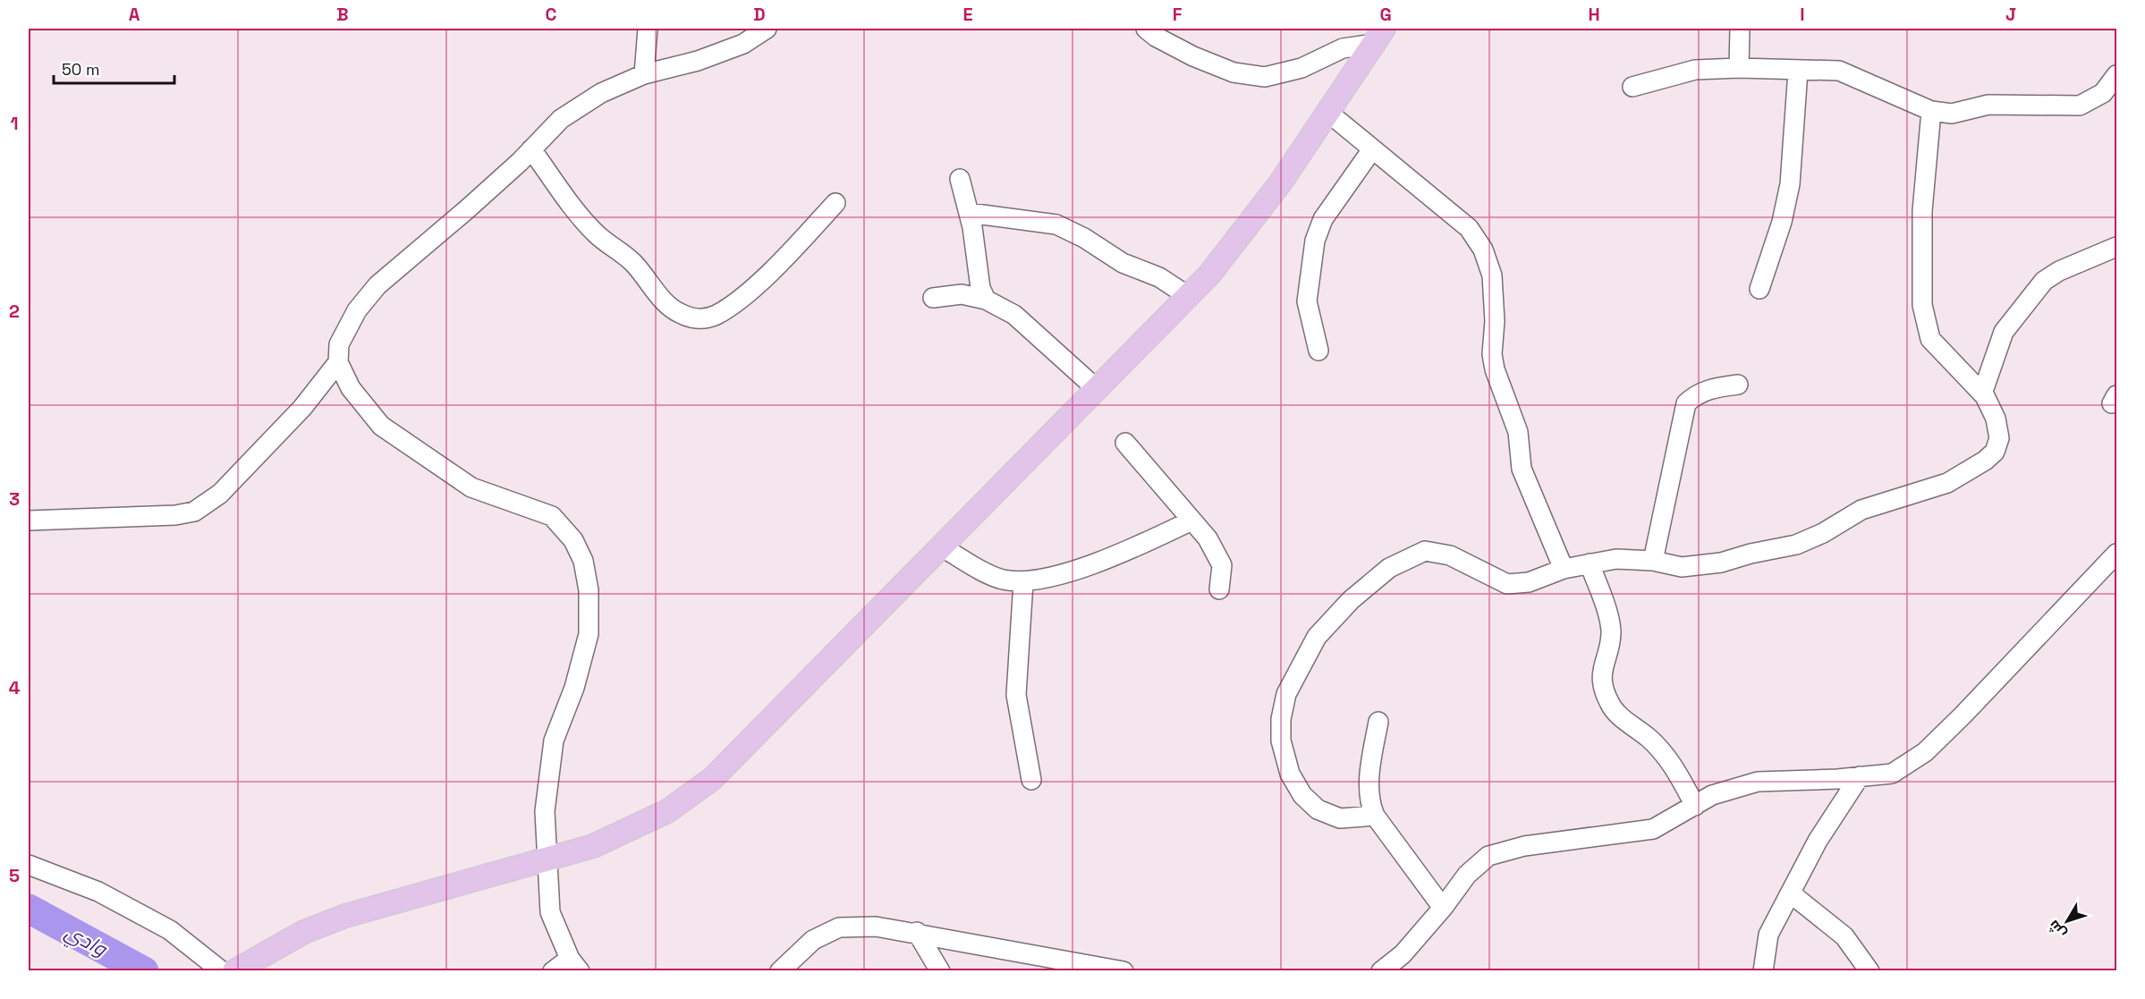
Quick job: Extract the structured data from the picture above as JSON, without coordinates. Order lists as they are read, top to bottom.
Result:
{
  "water": ["وادي"],
  "scale_bar": "50 m",
  "north": "bottom left",
  "grid": {
    "columns": [
      "A",
      "B",
      "C",
      "D",
      "E",
      "F",
      "G",
      "H",
      "I",
      "J"
    ],
    "rows": [
      "1",
      "2",
      "3",
      "4",
      "5"
    ]
  }
}
